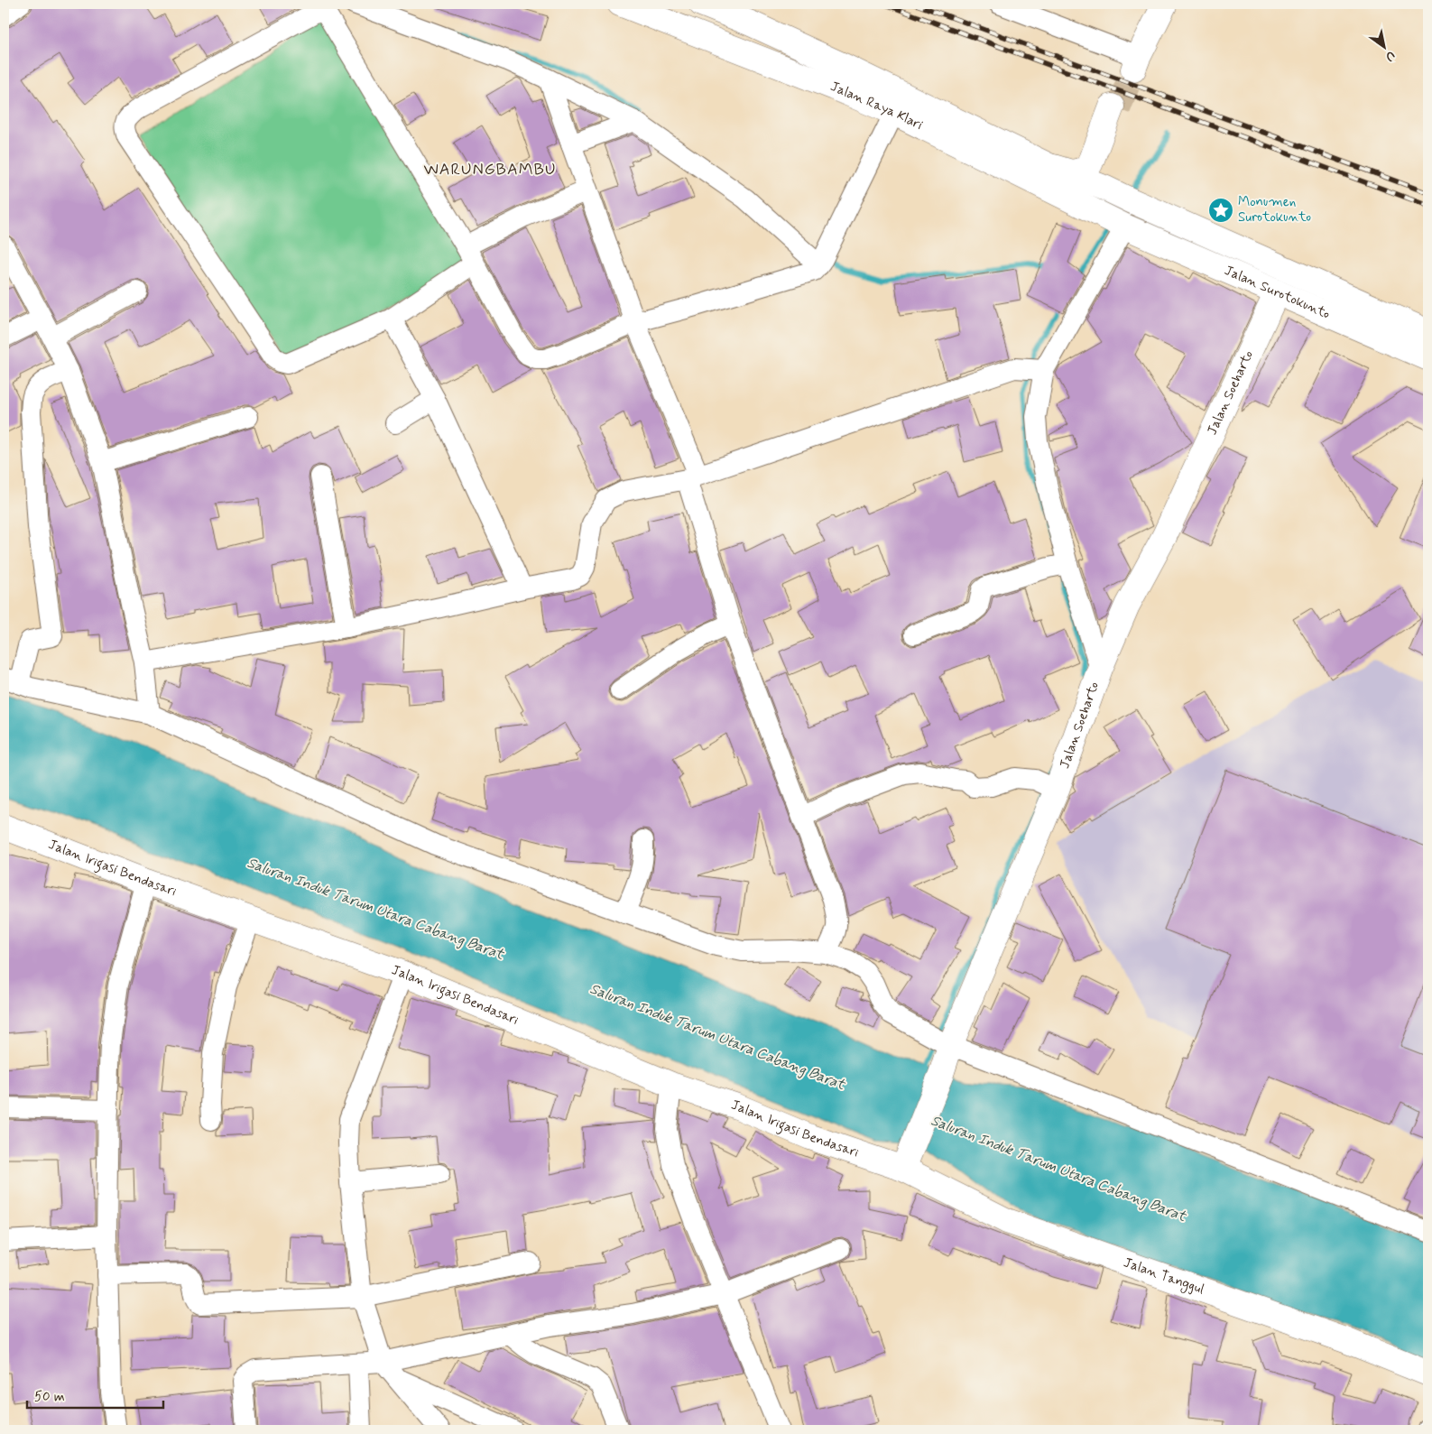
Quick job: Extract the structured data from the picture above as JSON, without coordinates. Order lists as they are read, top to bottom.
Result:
{
  "streets": {
    "street": [
      "Jalan Raya Klari",
      "Jalan Surotokunto",
      "Jalan Soeharto",
      "Jalan Irigasi Bendasari",
      "Jalan Tanggul"
    ]
  },
  "crossings": [
    ["Jalan Raya Klari", "Jalan Surotokunto"],
    ["Jalan Surotokunto", "Jalan Soeharto"],
    ["Jalan Soeharto", "Jalan Irigasi Bendasari"],
    ["Jalan Soeharto", "Jalan Tanggul"],
    ["Jalan Irigasi Bendasari", "Jalan Tanggul"]
  ],
  "districts": ["WARUNGBAMBU"],
  "water": ["Saluran Induk Tarum Utara Cabang Barat"],
  "places": {
    "place": ["Monumen Surotokunto"]
  },
  "scale_bar": "50 m",
  "north": "bottom right"
}
